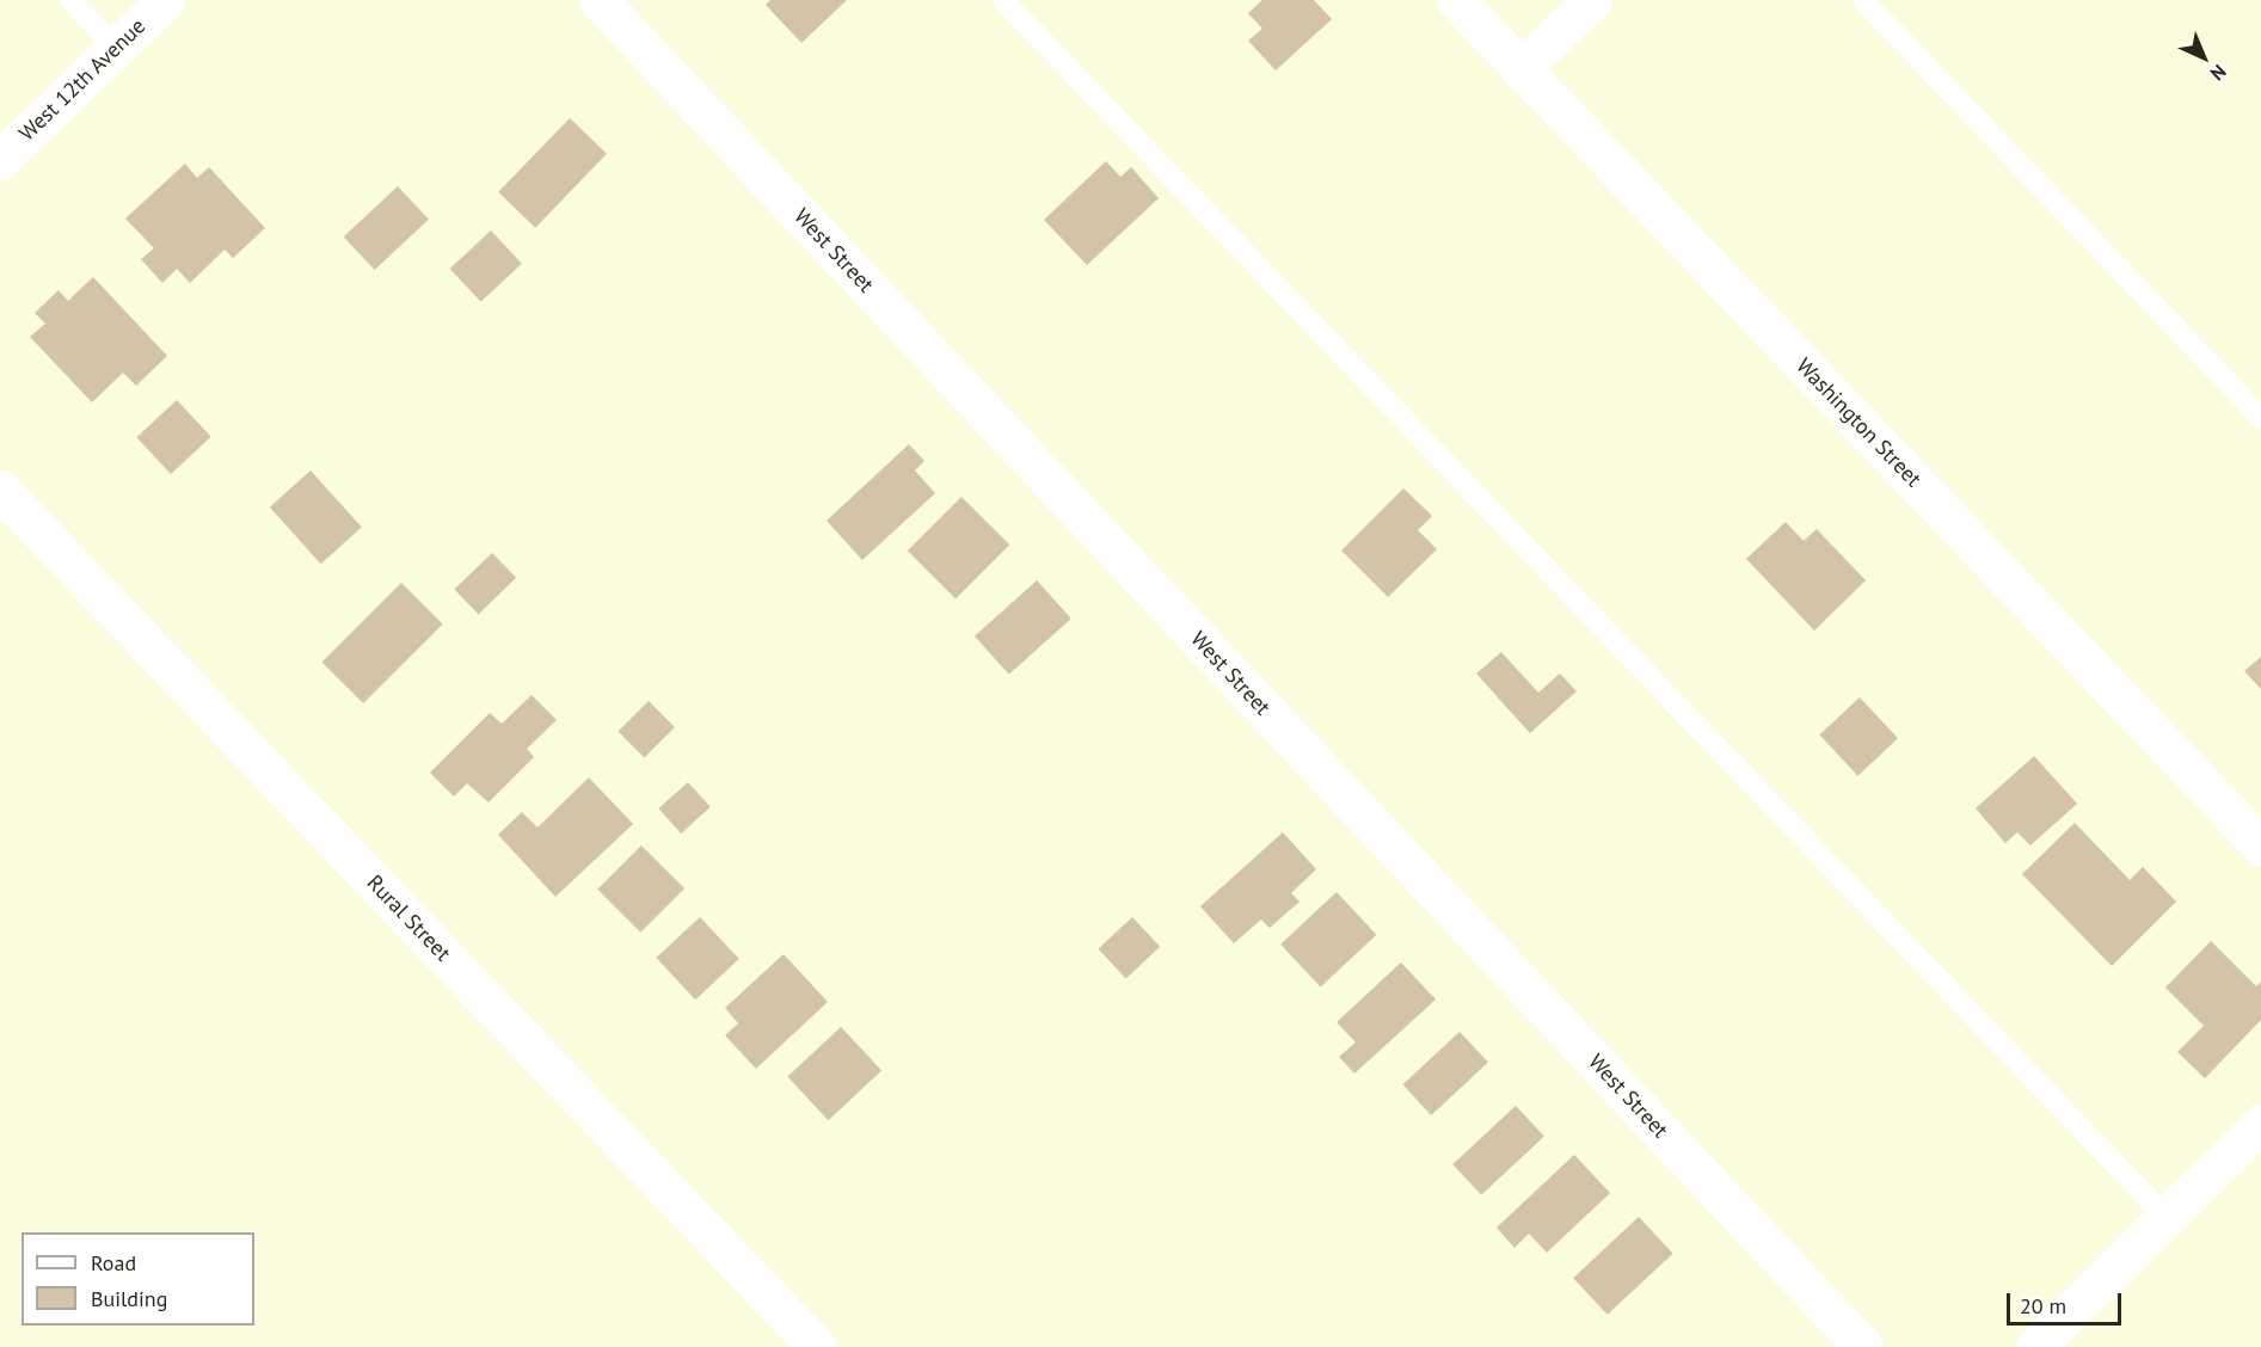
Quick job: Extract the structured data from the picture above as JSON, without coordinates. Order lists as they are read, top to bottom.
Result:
{
  "streets": {
    "street": [
      "West 12th Avenue",
      "West Street",
      "Washington Street",
      "Rural Street"
    ]
  },
  "legend": ["Road", "Building"],
  "scale_bar": "20 m",
  "north": "bottom right"
}
